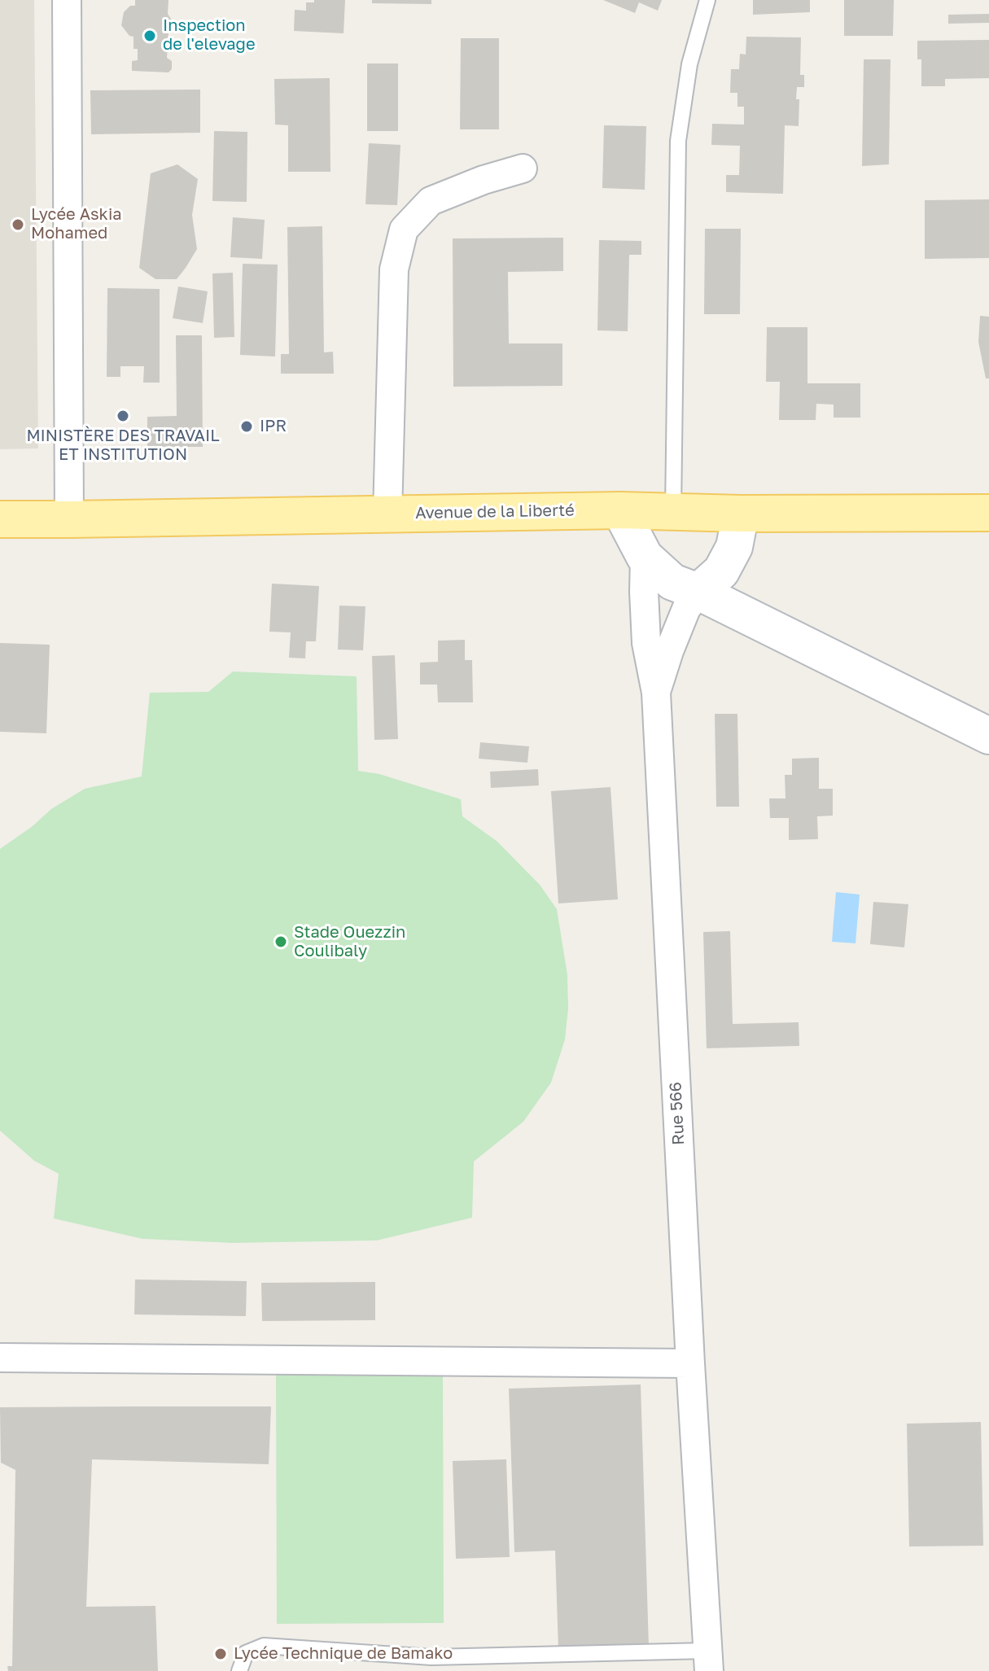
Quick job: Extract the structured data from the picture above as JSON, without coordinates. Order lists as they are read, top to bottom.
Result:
{
  "streets": {
    "main road": ["Avenue de la Liberté"],
    "street": ["Rue 566"]
  },
  "places": [
    "Inspection de l'elevage",
    "Lycée Askia Mohamed",
    "MINISTÈRE DES TRAVAIL ET INSTITUTION",
    "IPR",
    "Stade Ouezzin Coulibaly",
    "Lycée Technique de Bamako"
  ]
}
